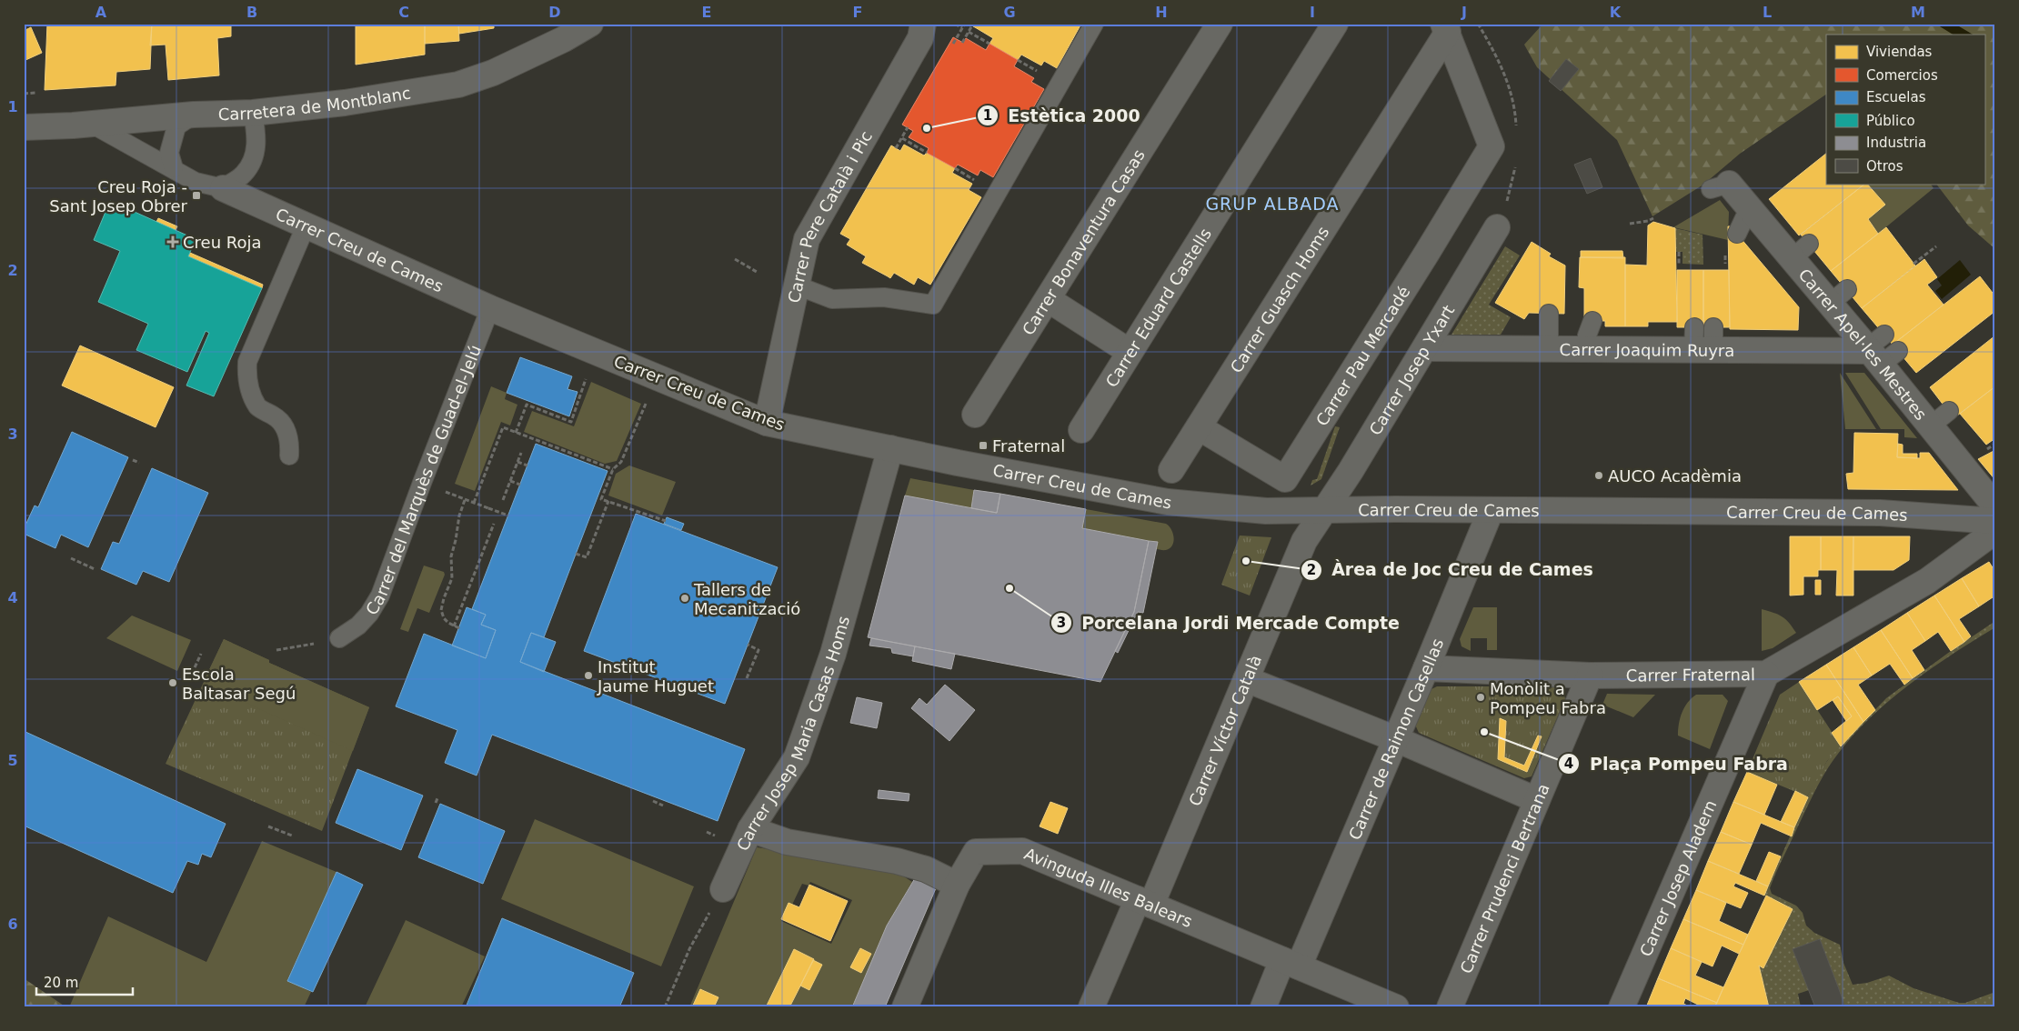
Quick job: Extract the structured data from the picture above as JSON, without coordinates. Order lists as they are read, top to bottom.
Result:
{
  "streets": {
    "street": [
      "Carretera de Montblanc",
      "Carrer Pere Català i Pic",
      "Carrer Bonaventura Casas",
      "Carrer Creu de Cames",
      "Carrer Guasch Homs",
      "Carrer Eduard Castells",
      "Carrer Apel·les Mestres",
      "Carrer Joaquim Ruyra",
      "Carrer Pau Mercadé",
      "Carrer Josep Yxart",
      "Carrer Fraternal",
      "Carrer Víctor Català",
      "Carrer Josep Maria Casas Homs",
      "Carrer de Raimon Casellas",
      "Carrer Josep Aladern",
      "Carrer Prudenci Bertrana",
      "Avinguda Illes Balears"
    ],
    "lane": ["Carrer del Marquès de Guad-el-Jelú"]
  },
  "crossings": [
    ["Carretera de Montblanc", "Carrer Creu de Cames"],
    ["Carrer Pere Català i Pic", "Carrer Creu de Cames"],
    ["Carrer Creu de Cames", "Carrer Josep Yxart"],
    ["Carrer Creu de Cames", "Carrer del Marquès de Guad-el-Jelú"],
    ["Carrer Creu de Cames", "Carrer Víctor Català"],
    ["Carrer Creu de Cames", "Carrer Josep Maria Casas Homs"],
    ["Carrer Creu de Cames", "Carrer de Raimon Casellas"],
    ["Carrer Guasch Homs", "Carrer Pau Mercadé"],
    ["Carrer Apel·les Mestres", "Carrer Joaquim Ruyra"],
    ["Carrer Joaquim Ruyra", "Carrer Josep Yxart"],
    ["Carrer Josep Yxart", "Carrer Víctor Català"],
    ["Carrer Fraternal", "Carrer de Raimon Casellas"],
    ["Carrer Fraternal", "Carrer Josep Aladern"],
    ["Carrer Fraternal", "Carrer Prudenci Bertrana"],
    ["Carrer Víctor Català", "Avinguda Illes Balears"],
    ["Carrer de Raimon Casellas", "Avinguda Illes Balears"]
  ],
  "districts": ["GRUP ALBADA"],
  "places": {
    "other": [
      "Estètica 2000",
      "AUCO Acadèmia",
      "Àrea de Joc Creu de Cames",
      "Porcelana Jordi Mercade Compte",
      "Tallers de Mecanització",
      "Institut Jaume Huguet",
      "Escola Baltasar Segú",
      "Monòlit a Pompeu Fabra",
      "Plaça Pompeu Fabra"
    ],
    "transit": ["Creu Roja - Sant Josep Obrer", "Fraternal"],
    "health": ["Creu Roja"]
  },
  "legend": [
    "Viviendas",
    "Comercios",
    "Escuelas",
    "Público",
    "Industria",
    "Otros"
  ],
  "scale_bar": "20 m",
  "grid": {
    "columns": [
      "A",
      "B",
      "C",
      "D",
      "E",
      "F",
      "G",
      "H",
      "I",
      "J",
      "K",
      "L",
      "M"
    ],
    "rows": [
      "1",
      "2",
      "3",
      "4",
      "5",
      "6"
    ]
  }
}
